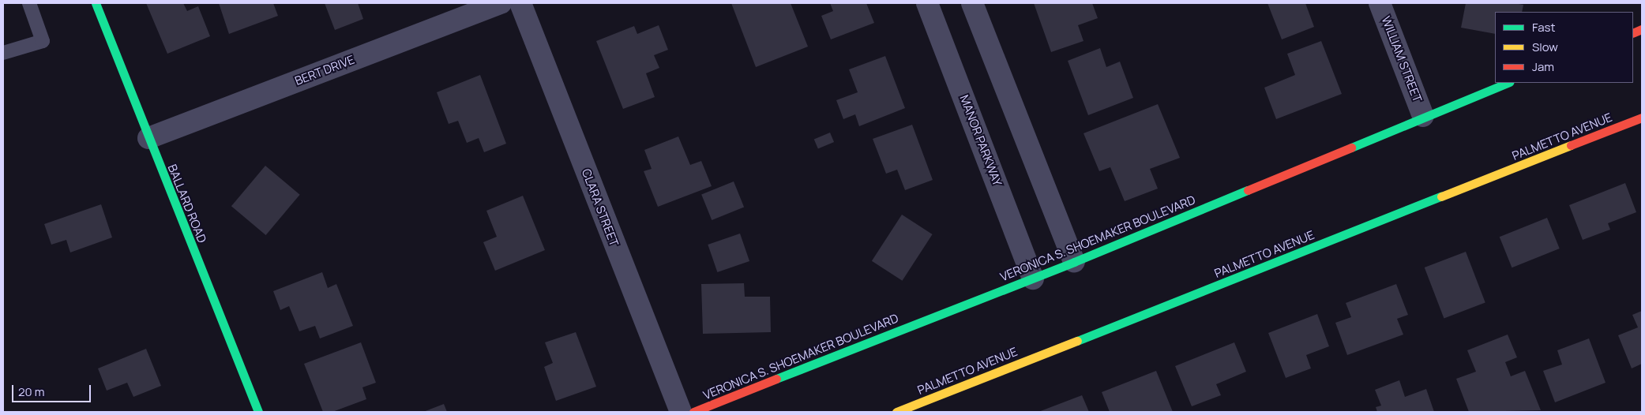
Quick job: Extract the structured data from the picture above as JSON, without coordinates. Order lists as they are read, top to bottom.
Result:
{
  "streets": {
    "street": [
      "WILLIAM STREET",
      "BERT DRIVE",
      "PALMETTO AVENUE",
      "MANOR PARKWAY",
      "BALLARD ROAD",
      "CLARA STREET",
      "VERONICA S. SHOEMAKER BOULEVARD"
    ]
  },
  "crossings": [
    ["WILLIAM STREET", "VERONICA S. SHOEMAKER BOULEVARD"],
    ["BERT DRIVE", "BALLARD ROAD"],
    ["MANOR PARKWAY", "VERONICA S. SHOEMAKER BOULEVARD"]
  ],
  "legend": ["Fast", "Slow", "Jam"],
  "scale_bar": "20 m"
}
